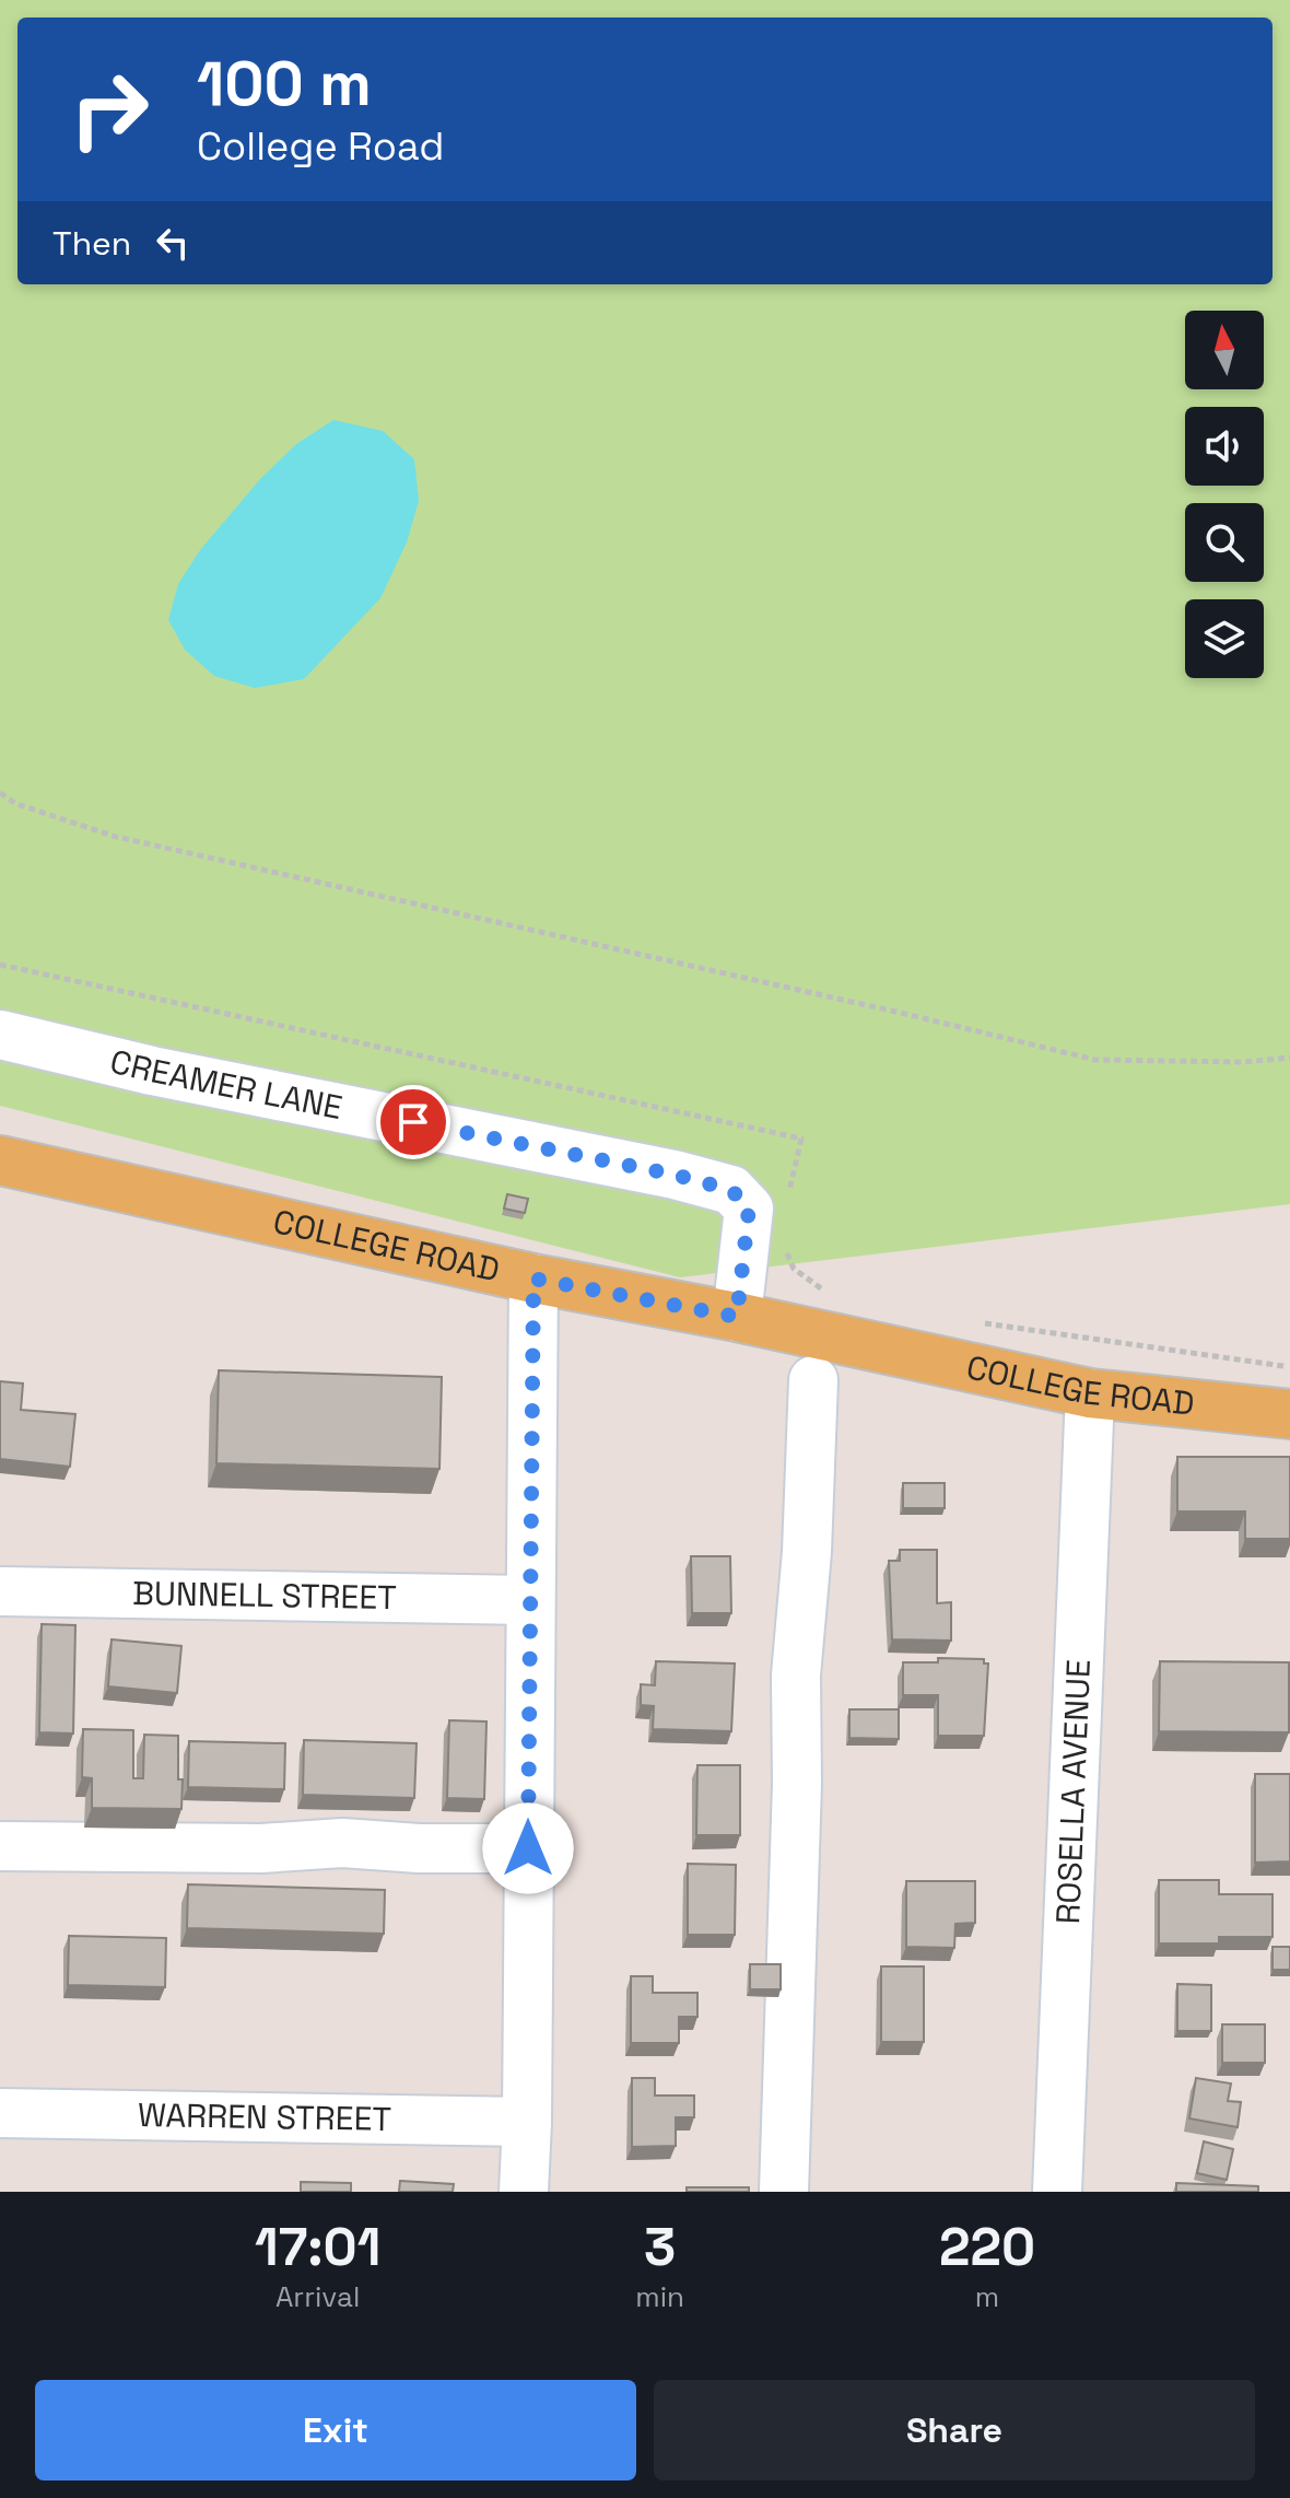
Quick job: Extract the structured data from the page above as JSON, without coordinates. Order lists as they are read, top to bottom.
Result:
{
  "streets": {
    "main road": ["COLLEGE ROAD"],
    "street": [
      "CREAMER LANE",
      "BUNNELL STREET",
      "ROSELLA AVENUE",
      "WARREN STREET"
    ]
  },
  "crossings": [
    ["CREAMER LANE", "COLLEGE ROAD"],
    ["COLLEGE ROAD", "ROSELLA AVENUE"]
  ],
  "north": "top",
  "page": {
    "turn": ["100 m", "College Road"],
    "then": "Then",
    "eta": [
      "17:01",
      "Arrival",
      "3",
      "min",
      "220",
      "m"
    ],
    "buttons": ["Exit", "Share"]
  }
}
